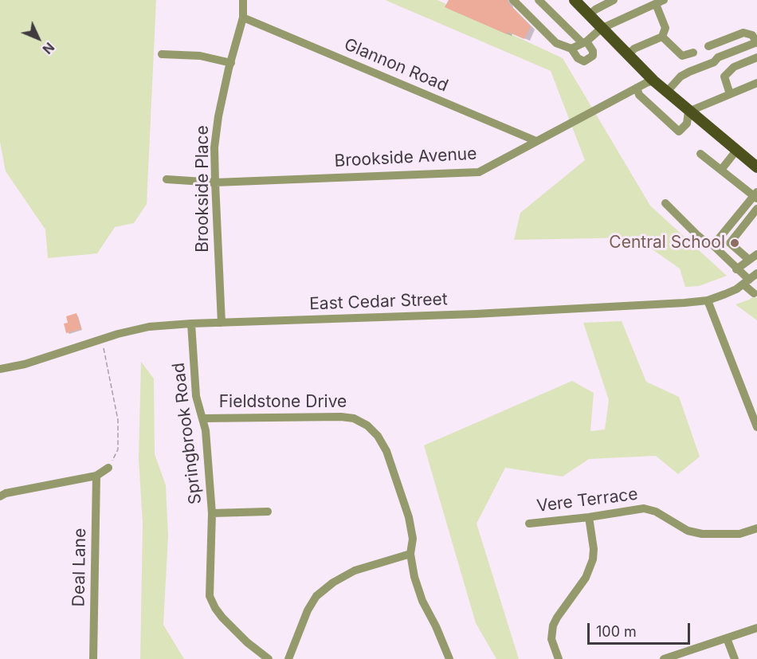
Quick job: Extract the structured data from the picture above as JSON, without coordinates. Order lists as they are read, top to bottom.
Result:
{
  "streets": {
    "street": [
      "Glannon Road",
      "Brookside Avenue",
      "Brookside Place",
      "East Cedar Street",
      "Fieldstone Drive",
      "Springbrook Road",
      "Vere Terrace",
      "Deal Lane"
    ]
  },
  "crossings": [
    ["Glannon Road", "Brookside Avenue"],
    ["Glannon Road", "Brookside Place"],
    ["Brookside Avenue", "Brookside Place"],
    ["Brookside Place", "East Cedar Street"],
    ["East Cedar Street", "Springbrook Road"],
    ["Fieldstone Drive", "Springbrook Road"]
  ],
  "places": ["Central School"],
  "scale_bar": "100 m",
  "north": "bottom right"
}
